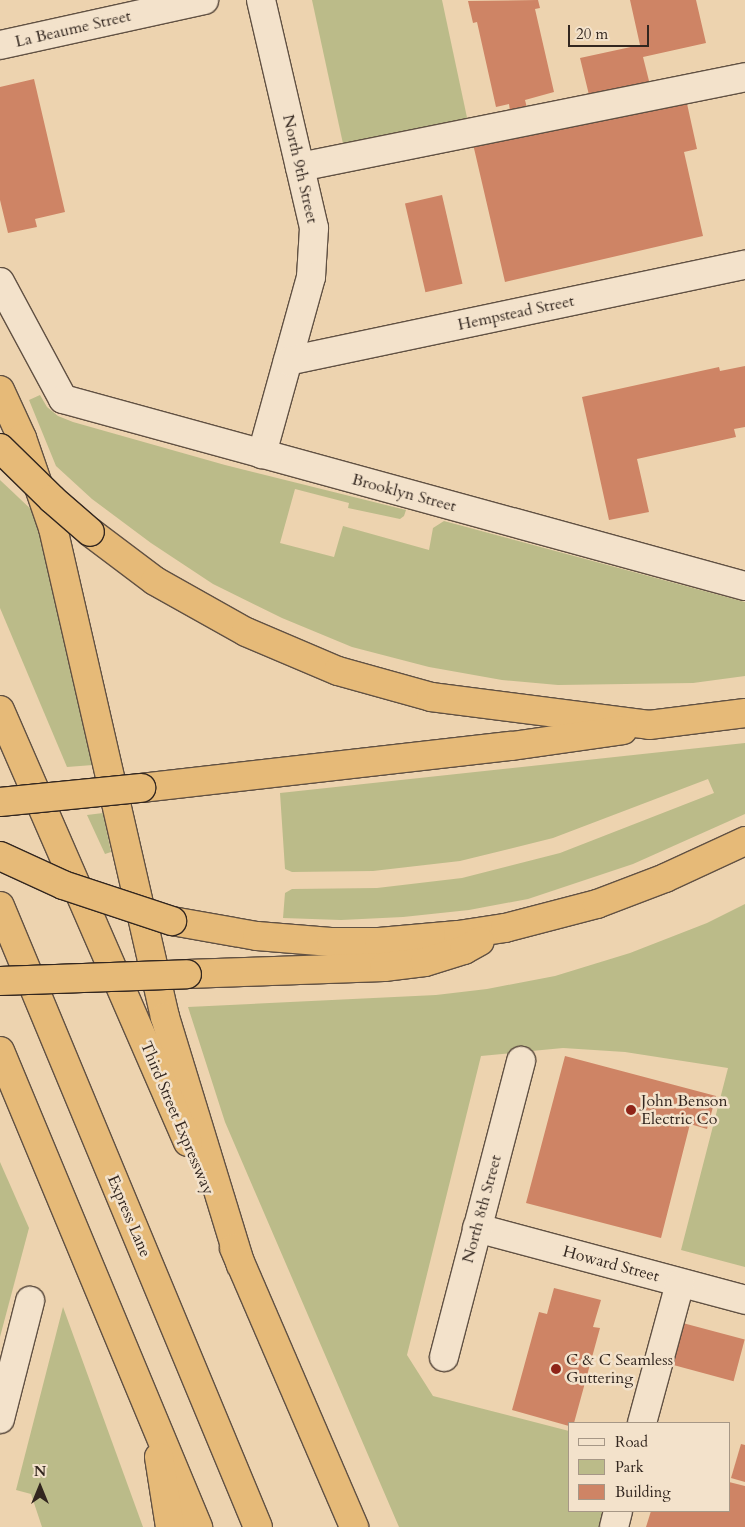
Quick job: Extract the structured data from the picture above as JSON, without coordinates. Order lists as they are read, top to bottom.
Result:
{
  "streets": {
    "highway": ["Third Street Expressway", "Express Lane"],
    "street": [
      "La Beaume Street",
      "North 9th Street",
      "Hempstead Street",
      "Brooklyn Street",
      "North 8th Street",
      "Howard Street"
    ]
  },
  "crossings": [
    ["North 9th Street", "Hempstead Street"],
    ["North 9th Street", "Brooklyn Street"],
    ["North 8th Street", "Howard Street"]
  ],
  "places": ["John Benson Electric Co", "C & C Seamless Guttering"],
  "legend": ["Road", "Park", "Building"],
  "scale_bar": "20 m",
  "north": "top"
}
